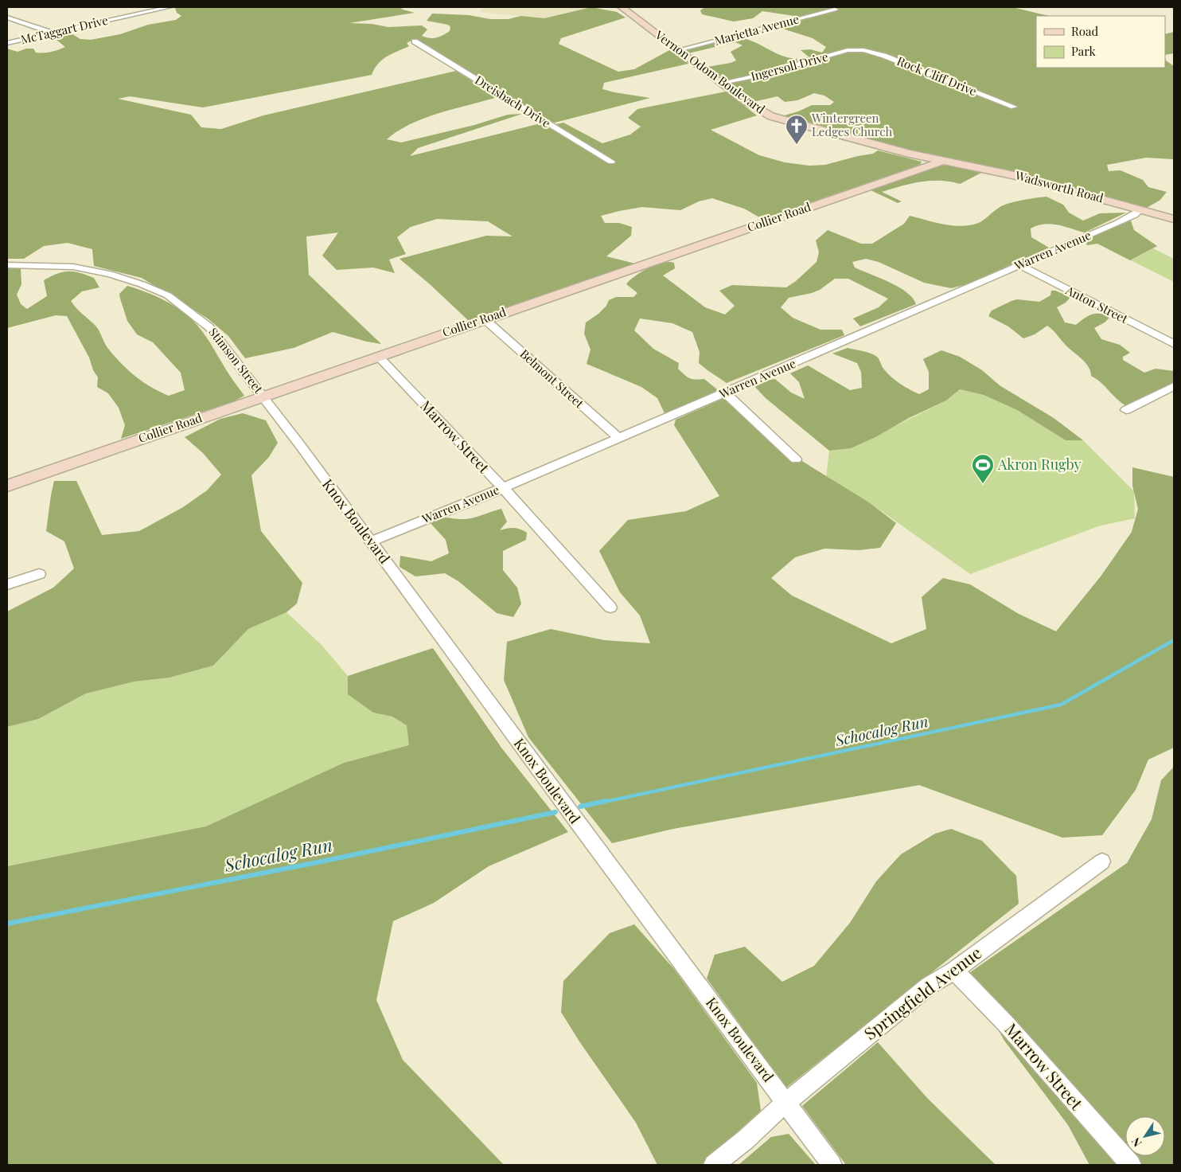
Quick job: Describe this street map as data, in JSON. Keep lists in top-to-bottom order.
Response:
{
  "streets": {
    "street": [
      "McTaggart Drive",
      "Marietta Avenue",
      "Ingersoll Drive",
      "Vernon Odom Boulevard",
      "Rock Cliff Drive",
      "Dreisbach Drive",
      "Wadsworth Road",
      "Collier Road",
      "Warren Avenue",
      "Anton Street",
      "Stimson Street",
      "Belmont Street",
      "Marrow Street",
      "Knox Boulevard",
      "Springfield Avenue"
    ]
  },
  "crossings": [
    ["Marietta Avenue", "Vernon Odom Boulevard"],
    ["Ingersoll Drive", "Vernon Odom Boulevard"],
    ["Ingersoll Drive", "Rock Cliff Drive"],
    ["Vernon Odom Boulevard", "Wadsworth Road"],
    ["Vernon Odom Boulevard", "Collier Road"],
    ["Wadsworth Road", "Collier Road"],
    ["Wadsworth Road", "Warren Avenue"],
    ["Collier Road", "Stimson Street"],
    ["Collier Road", "Belmont Street"],
    ["Collier Road", "Marrow Street"],
    ["Collier Road", "Knox Boulevard"],
    ["Warren Avenue", "Anton Street"],
    ["Warren Avenue", "Belmont Street"],
    ["Warren Avenue", "Marrow Street"],
    ["Warren Avenue", "Knox Boulevard"],
    ["Stimson Street", "Knox Boulevard"],
    ["Marrow Street", "Springfield Avenue"],
    ["Knox Boulevard", "Springfield Avenue"]
  ],
  "water": ["Schocalog Run"],
  "places": {
    "church": ["Wintergreen Ledges Church"],
    "sports": ["Akron Rugby"]
  },
  "legend": ["Road", "Park"],
  "north": "bottom left"
}
